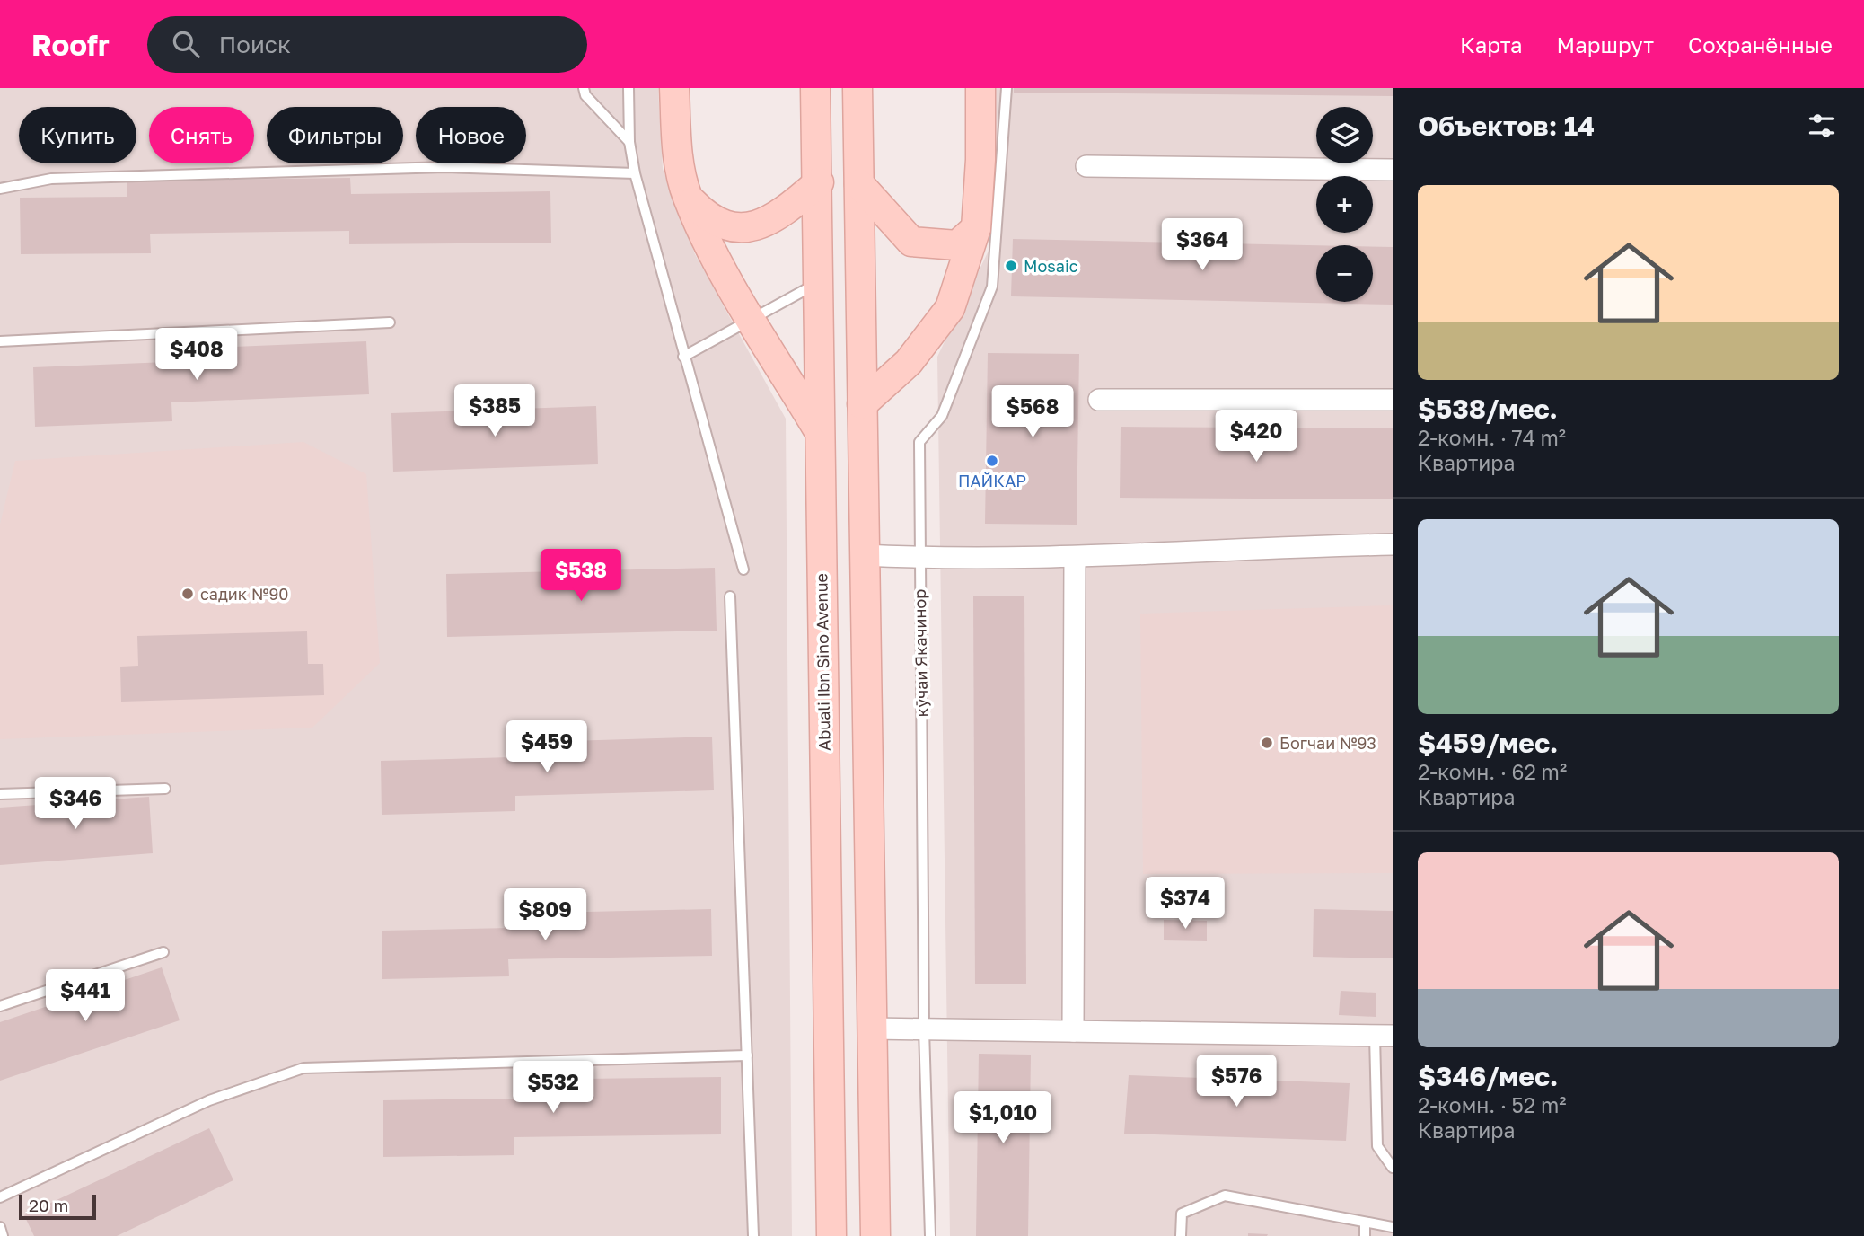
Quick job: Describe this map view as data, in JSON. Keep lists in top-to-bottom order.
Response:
{
  "streets": {
    "main road": ["Abuali Ibn Sino Avenue"],
    "lane": ["кӯчаи Якачинор"]
  },
  "places": [
    "Mosaic",
    "ПАЙКАР",
    "садик №90",
    "Богчаи №93"
  ],
  "scale_bar": "20 m",
  "page": {
    "header": "Roofr",
    "search": "Поиск",
    "nav": ["Карта", "Маршрут", "Сохранённые"],
    "heading": "Объектов: 14",
    "map_buttons": ["+", "−"],
    "chip": [
      "Купить",
      "Снять",
      "Фильтры",
      "Новое"
    ],
    "list": [
      {
        "name": "$538/мес.",
        "note": "2-комн. · 74 m² · Квартира"
      },
      {
        "name": "$459/мес.",
        "note": "2-комн. · 62 m² · Квартира"
      },
      {
        "name": "$346/мес.",
        "note": "2-комн. · 52 m² · Квартира"
      }
    ],
    "price": [
      "$364",
      "$408",
      "$385",
      "$568",
      "$420",
      "$538",
      "$459",
      "$346",
      "$374",
      "$809",
      "$441",
      "$576",
      "$532",
      "$1,010"
    ],
    "scale": "20 m"
  }
}
